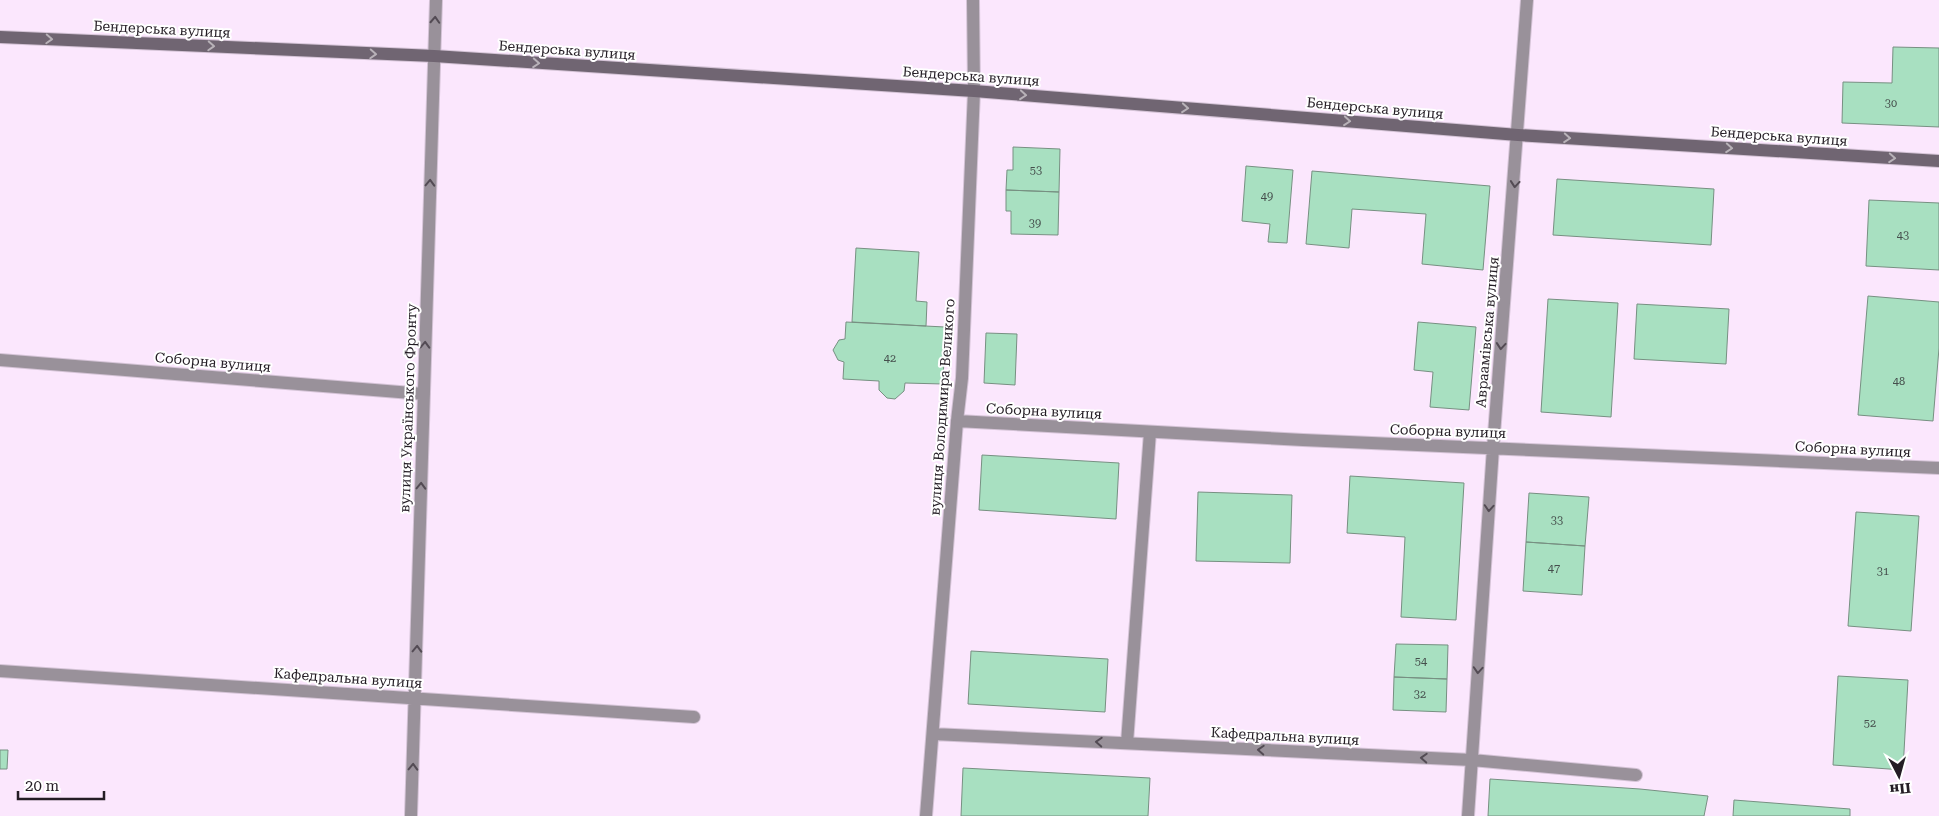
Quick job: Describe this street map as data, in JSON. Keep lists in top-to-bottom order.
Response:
{
  "streets": {
    "main road": ["Бендерська вулиця"],
    "street": [
      "Авраамівська вулиця",
      "Соборна вулиця",
      "вулиця Володимира Великого",
      "вулиця Українського Фронту",
      "Кафедральна вулиця"
    ]
  },
  "crossings": [
    ["Бендерська вулиця", "Авраамівська вулиця"],
    ["Бендерська вулиця", "вулиця Володимира Великого"],
    ["Бендерська вулиця", "вулиця Українського Фронту"],
    ["Авраамівська вулиця", "Соборна вулиця"],
    ["Авраамівська вулиця", "Кафедральна вулиця"],
    ["Соборна вулиця", "вулиця Володимира Великого"],
    ["Соборна вулиця", "вулиця Українського Фронту"],
    ["вулиця Володимира Великого", "Кафедральна вулиця"],
    ["вулиця Українського Фронту", "Кафедральна вулиця"]
  ],
  "one_way": [
    "Бендерська вулиця",
    "Авраамівська вулиця",
    "вулиця Українського Фронту",
    "Кафедральна вулиця"
  ],
  "house_numbers": [
    "30",
    "53",
    "49",
    "39",
    "43",
    "42",
    "48",
    "33",
    "47",
    "31",
    "54",
    "32",
    "52"
  ],
  "scale_bar": "20 m",
  "north": "bottom"
}
